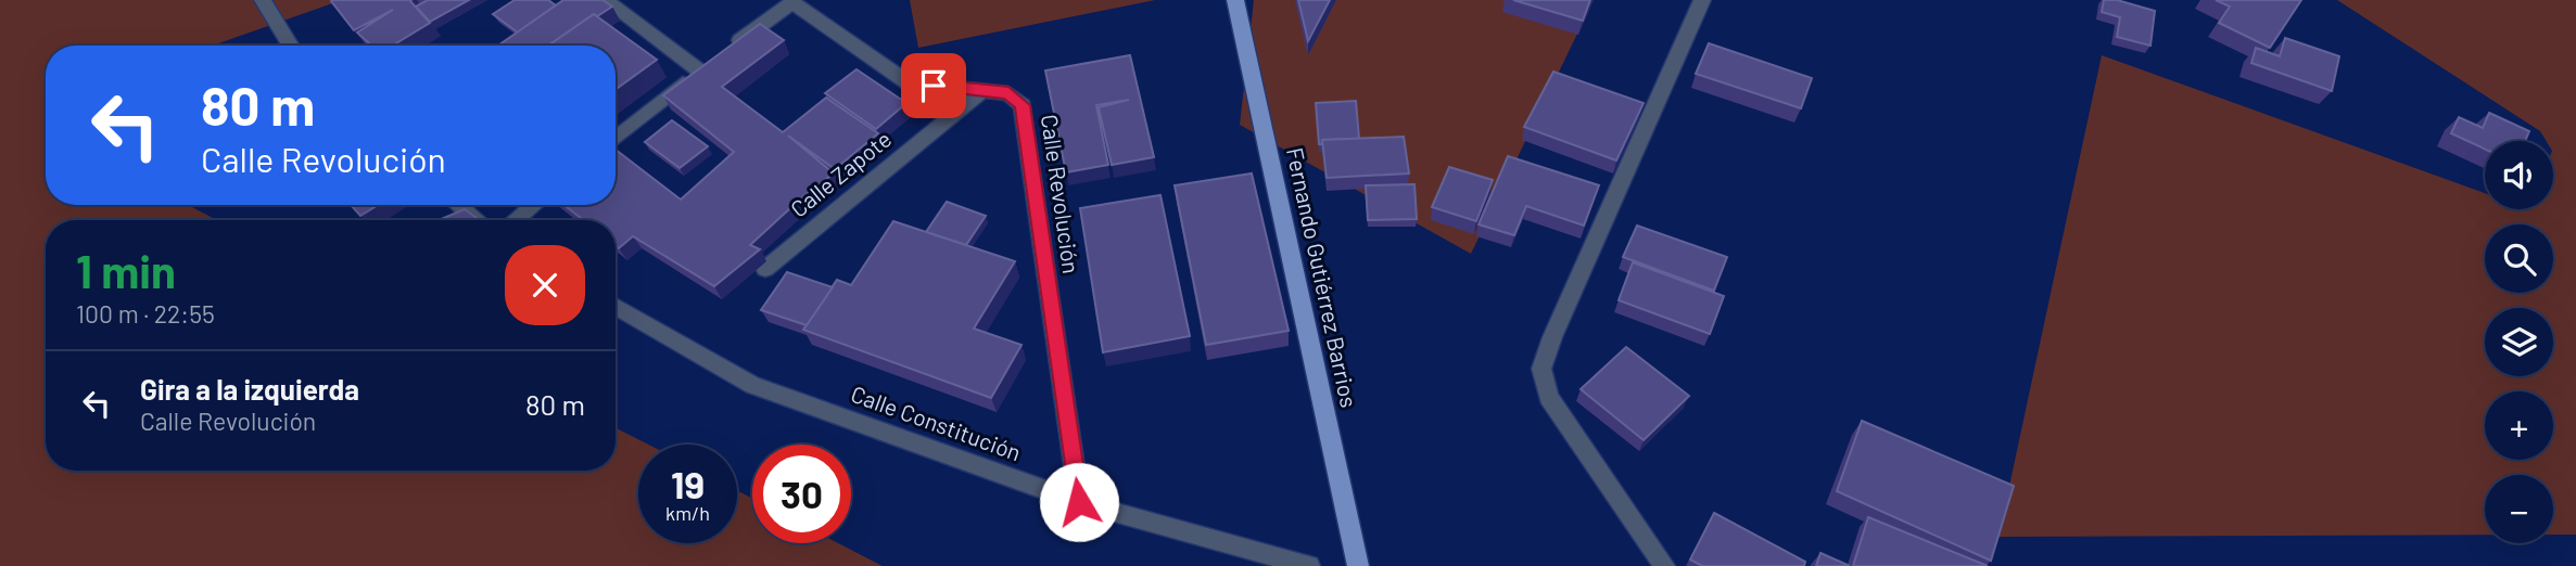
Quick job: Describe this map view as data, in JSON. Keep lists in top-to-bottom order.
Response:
{
  "streets": {
    "main road": ["Fernando Gutiérrez Barrios"],
    "street": ["Calle Zapote", "Calle Revolución", "Calle Constitución"]
  },
  "crossings": [
    ["Calle Zapote", "Calle Revolución"],
    ["Calle Revolución", "Calle Constitución"]
  ],
  "page": {
    "turn": ["80 m", "Calle Revolución"],
    "map_buttons": ["+", "−"],
    "heading": ["1 min", "100 m · 22:55"],
    "list": [
      {
        "name": "Gira a la izquierda",
        "note": "Calle Revolución",
        "value": "80 m"
      }
    ],
    "speed": "19 km/h",
    "limit": "30"
  }
}
